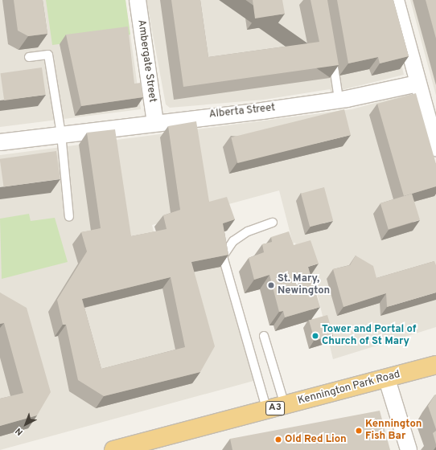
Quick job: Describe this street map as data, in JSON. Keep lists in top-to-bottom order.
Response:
{
  "streets": {
    "highway": ["Kennington Park Road", "A3"],
    "street": ["Ambergate Street", "Alberta Street"]
  },
  "crossings": [
    ["Ambergate Street", "Alberta Street"]
  ],
  "places": [
    "St. Mary, Newington",
    "Tower and Portal of Church of St Mary",
    "Kennington Fish Bar",
    "Old Red Lion"
  ],
  "north": "bottom left"
}
